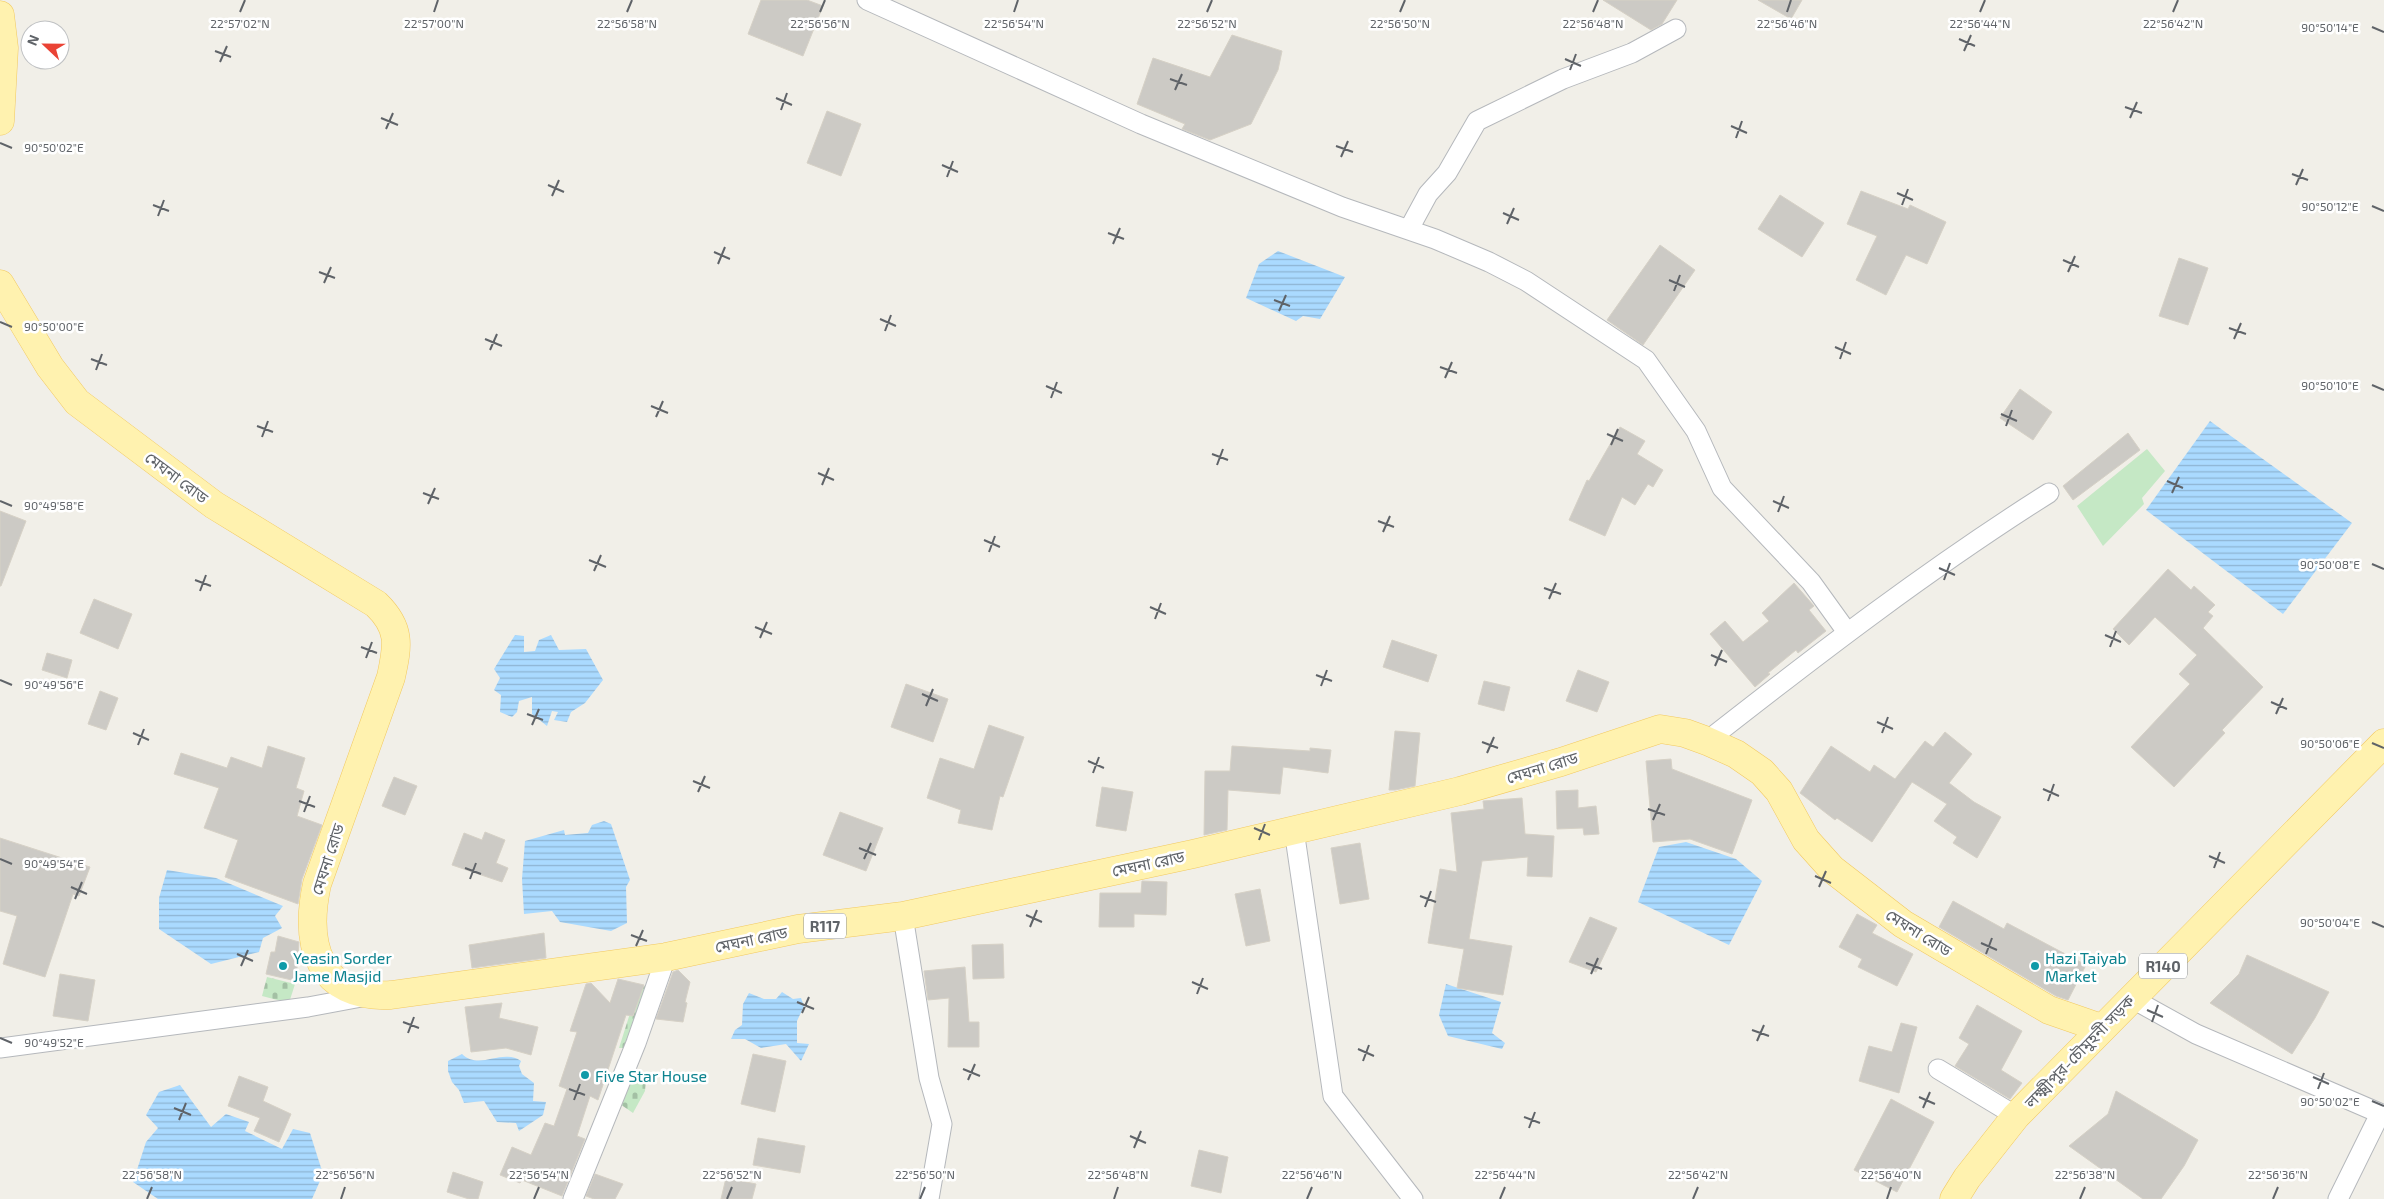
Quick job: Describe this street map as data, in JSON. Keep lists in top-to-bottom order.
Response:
{
  "streets": {
    "main road": [
      "মেঘনা রোড",
      "R117",
      "R140",
      "লক্ষ্মীপুর-চৌমুহনী সড়ক"
    ]
  },
  "crossings": [
    ["মেঘনা রোড", "লক্ষ্মীপুর-চৌমুহনী সড়ক"]
  ],
  "places": ["Yeasin Sorder Jame Masjid", "Hazi Taiyab Market", "Five Star House"],
  "north": "left",
  "coordinates": [
    "22°56'58\"N",
    "22°56'56\"N",
    "22°56'54\"N",
    "22°56'50\"N",
    "22°56'46\"N",
    "22°56'44\"N",
    "22°56'42\"N",
    "22°57'02\"N",
    "22°57'00\"N",
    "22°56'52\"N",
    "22°56'48\"N",
    "90°50'14\"E",
    "90°50'02\"E",
    "90°50'12\"E",
    "90°50'00\"E",
    "90°50'10\"E",
    "90°49'58\"E",
    "90°50'08\"E",
    "90°49'56\"E",
    "90°50'06\"E",
    "90°49'54\"E",
    "90°50'04\"E",
    "90°49'52\"E",
    "22°56'40\"N",
    "22°56'38\"N",
    "22°56'36\"N"
  ]
}
